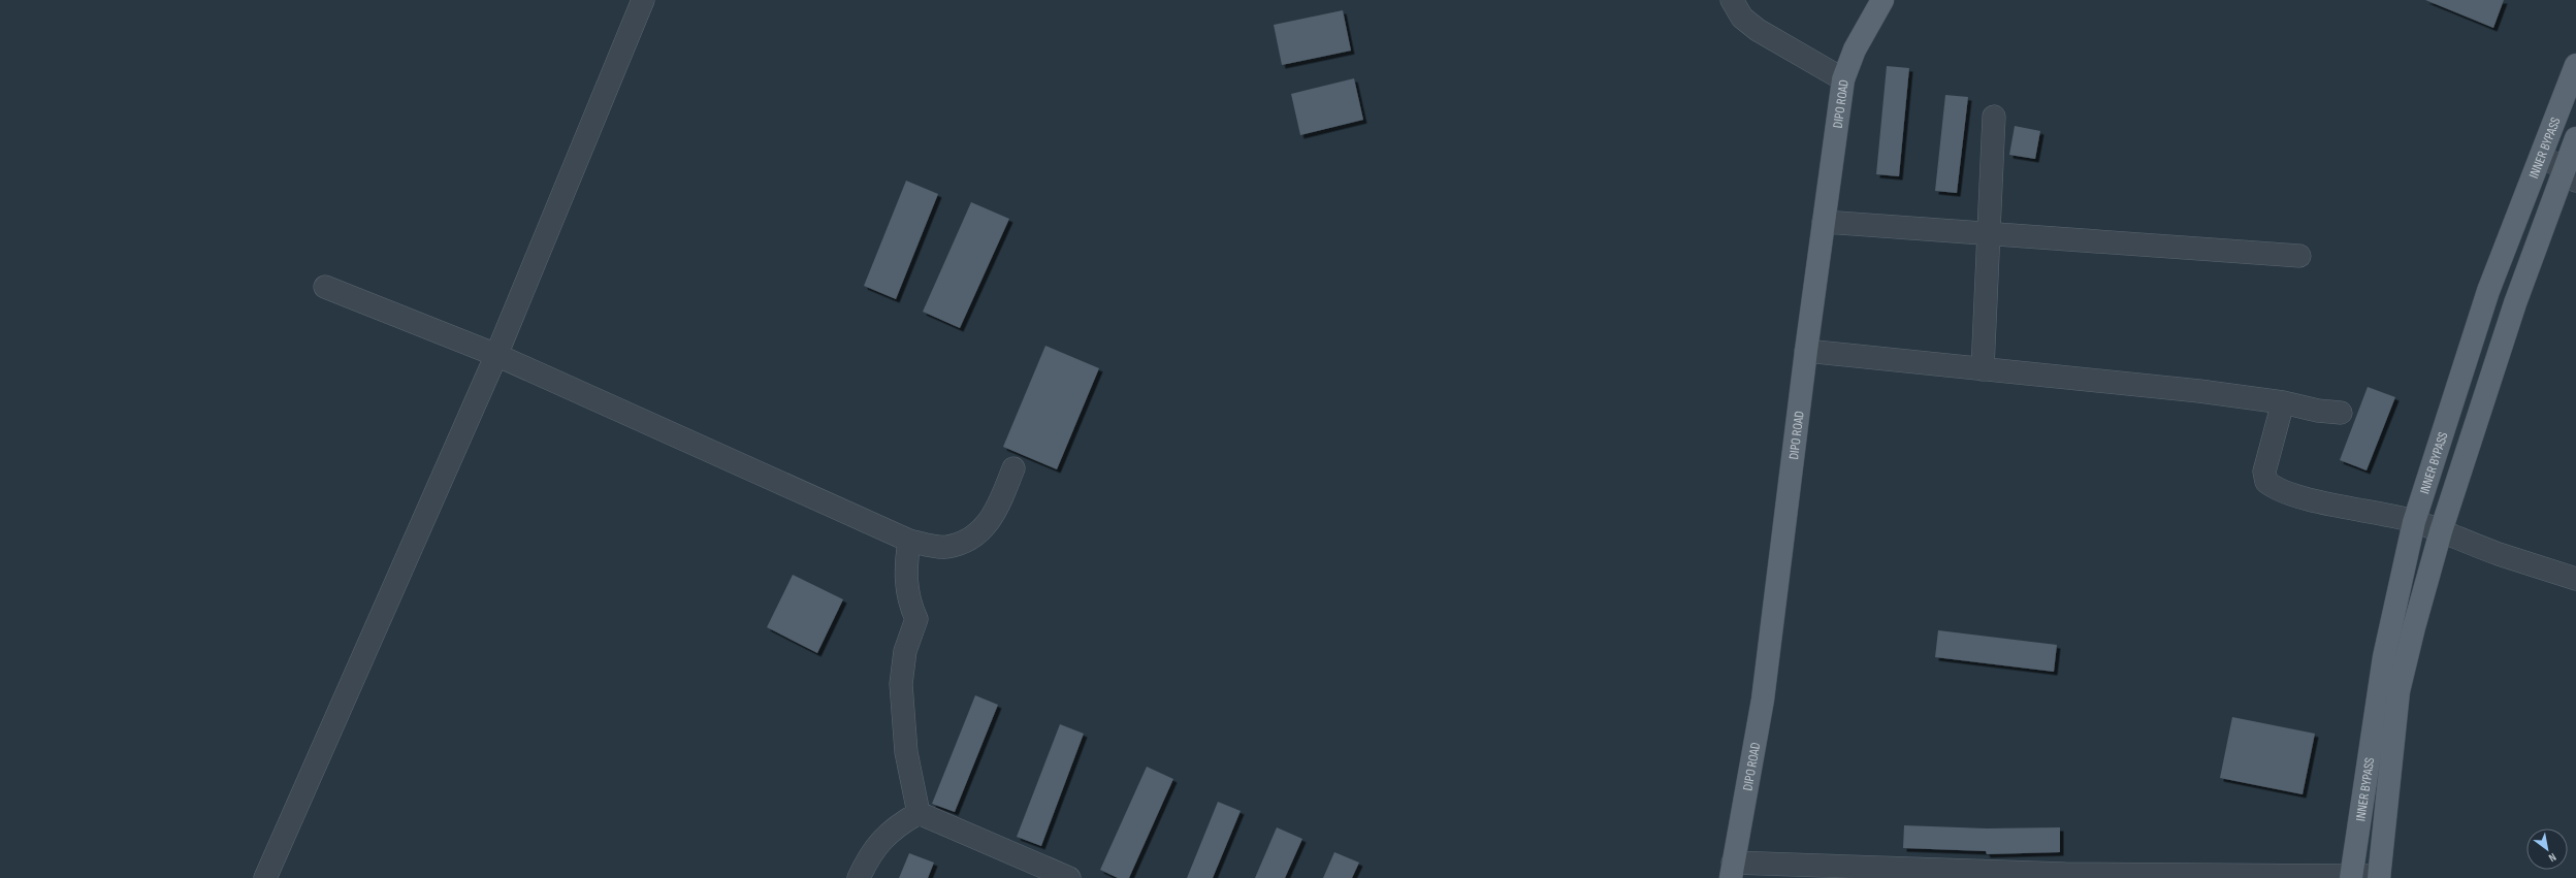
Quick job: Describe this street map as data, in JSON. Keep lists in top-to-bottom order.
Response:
{
  "streets": {
    "main road": ["DIPO ROAD", "INNER BYPASS"]
  },
  "north": "bottom right"
}
